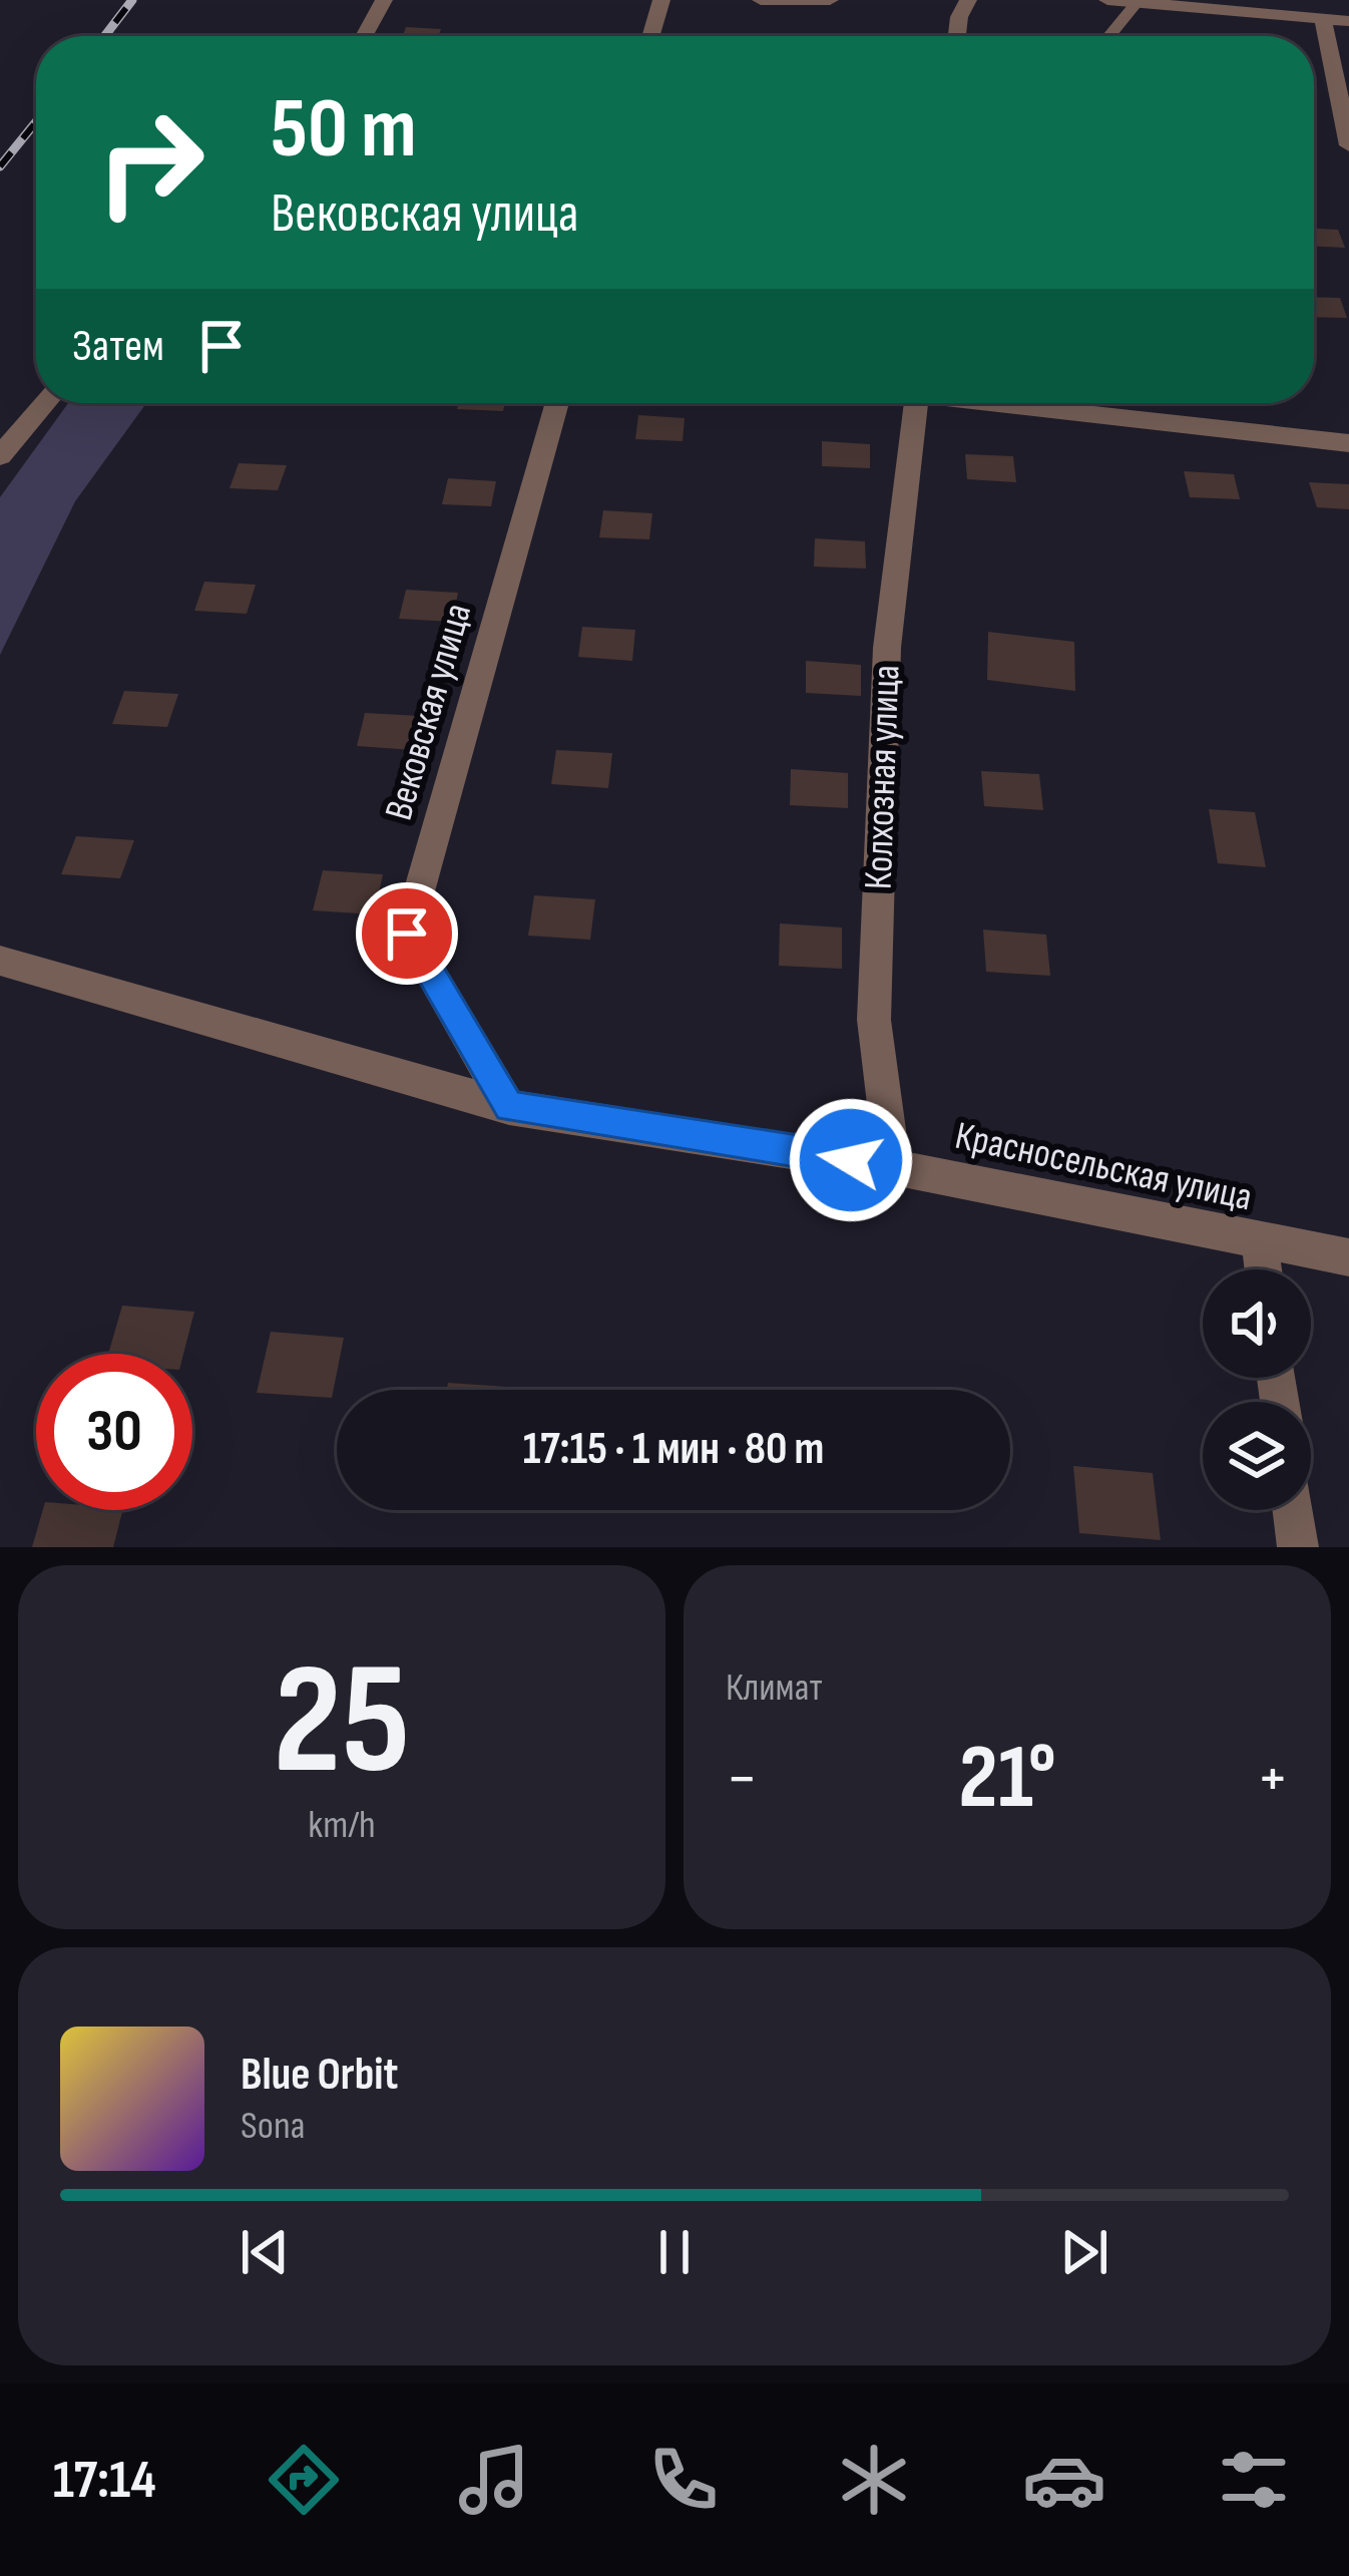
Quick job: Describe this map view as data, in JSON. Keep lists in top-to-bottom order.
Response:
{
  "streets": {
    "street": ["Вековская улица", "Колхозная улица", "Красносельская улица"]
  },
  "crossings": [
    ["Вековская улица", "Красносельская улица"],
    ["Колхозная улица", "Красносельская улица"]
  ],
  "page": {
    "turn": ["50 m", "Вековская улица"],
    "then": "Затем",
    "limit": "30",
    "trip": "17:15 · 1 мин · 80 m",
    "tile": [
      ["25", "km/h"],
      "Климат"
    ],
    "heat": ["−", "21°", "+"],
    "song": ["Blue Orbit", "Sona"],
    "tabs": "17:14"
  }
}
